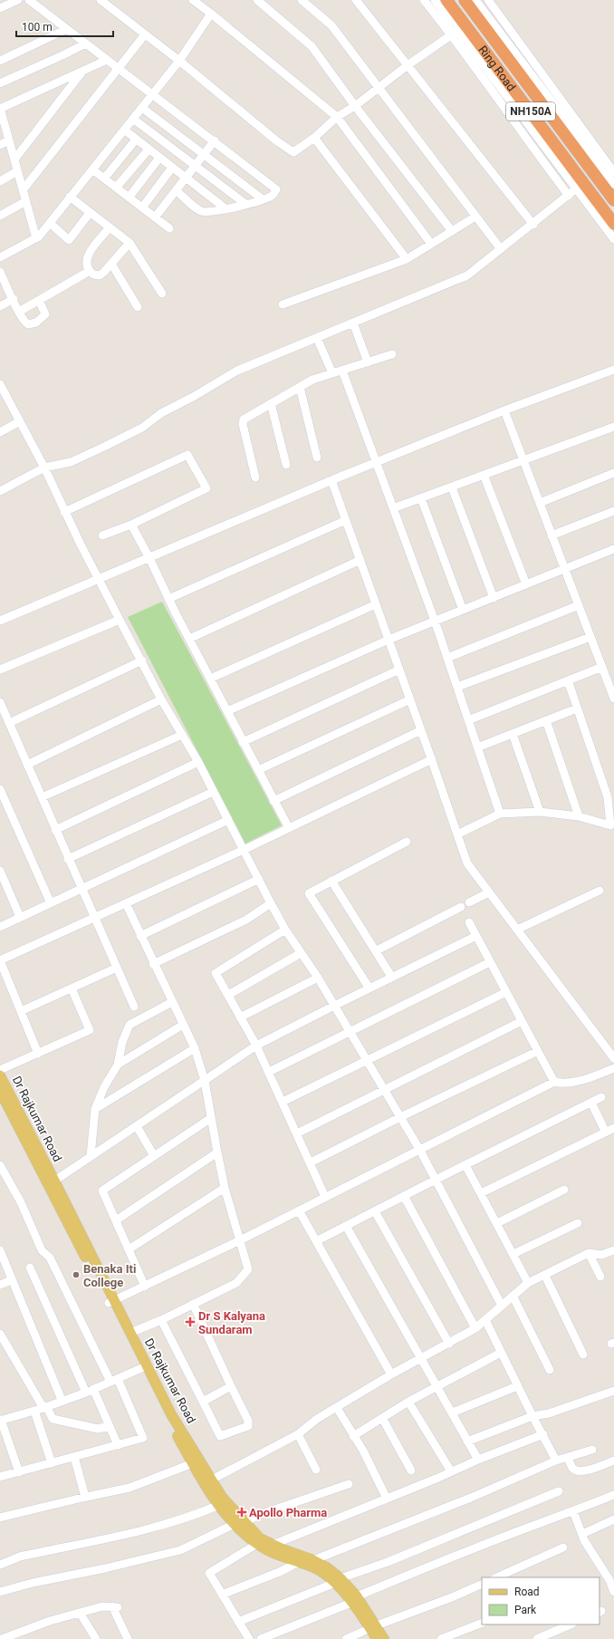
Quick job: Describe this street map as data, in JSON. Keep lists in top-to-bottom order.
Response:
{
  "streets": {
    "highway": ["Ring Road", "NH150A"],
    "main road": ["Dr Rajkumar Road"]
  },
  "places": {
    "other": ["Benaka Iti College"],
    "health": ["Dr S Kalyana Sundaram", "Apollo Pharma"]
  },
  "legend": ["Road", "Park"],
  "scale_bar": "100 m"
}
